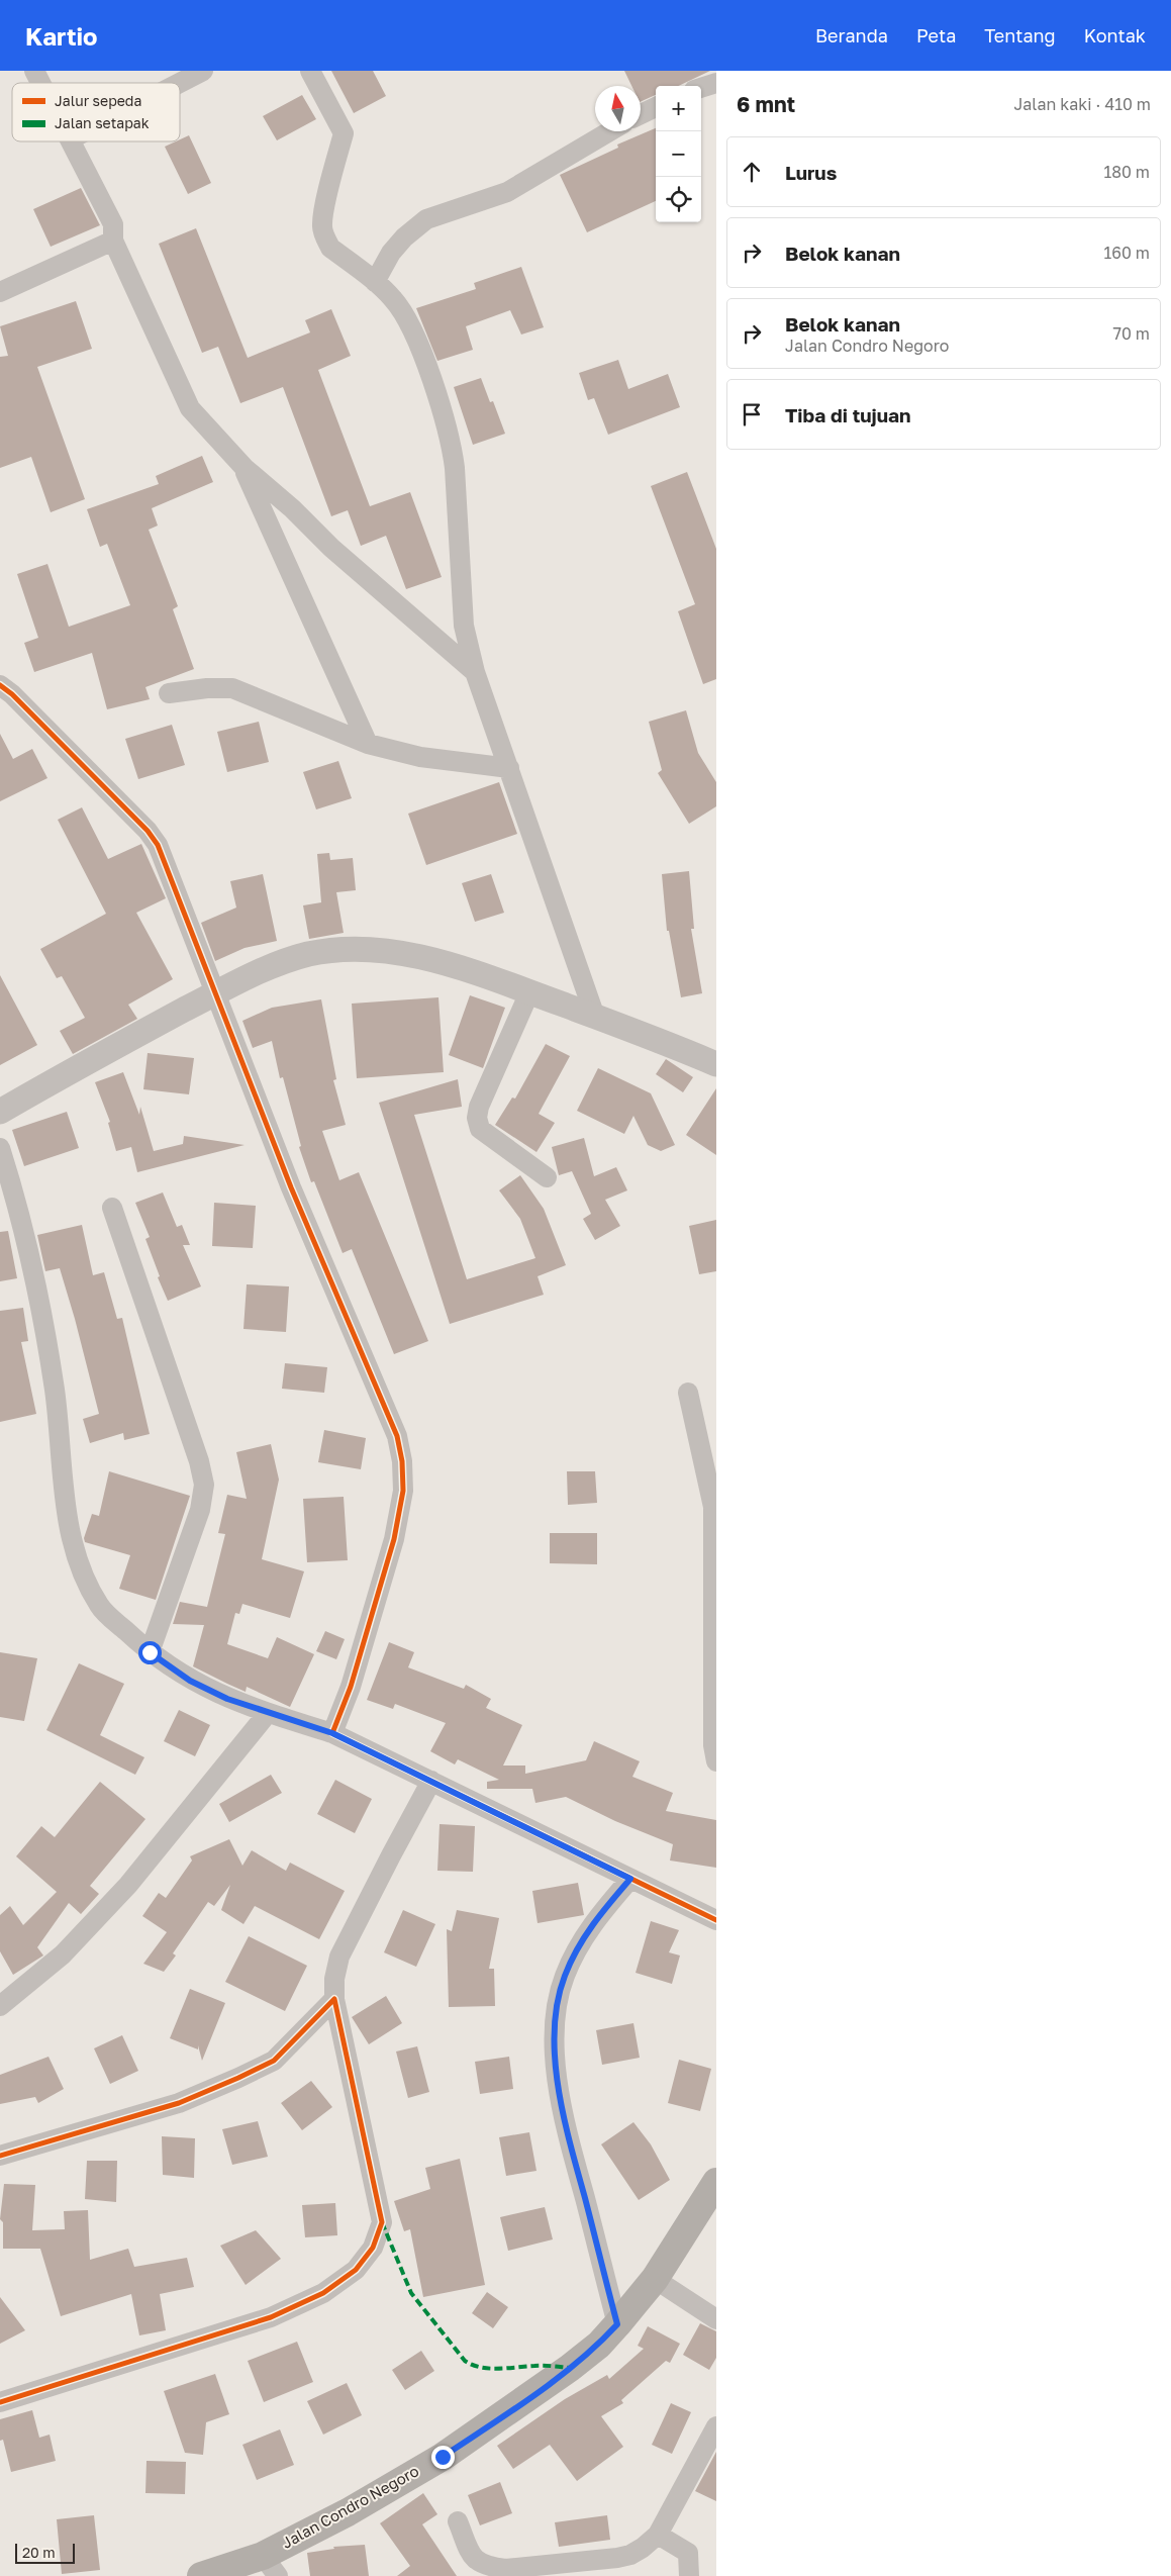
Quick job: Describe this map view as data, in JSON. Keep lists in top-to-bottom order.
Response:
{
  "streets": {
    "main road": ["Jalan Condro Negoro"]
  },
  "legend": ["Jalur sepeda", "Jalan setapak"],
  "scale_bar": "20 m",
  "north": "top",
  "page": {
    "header": "Kartio",
    "nav": [
      "Beranda",
      "Peta",
      "Tentang",
      "Kontak"
    ],
    "heading": ["6 mnt", "Jalan kaki · 410 m"],
    "map_buttons": ["+", "−"],
    "list": [
      ["Lurus", "180 m"],
      ["Belok kanan", "160 m"],
      ["Belok kanan", "Jalan Condro Negoro", "70 m"],
      "Tiba di tujuan"
    ],
    "scale": "20 m"
  }
}
